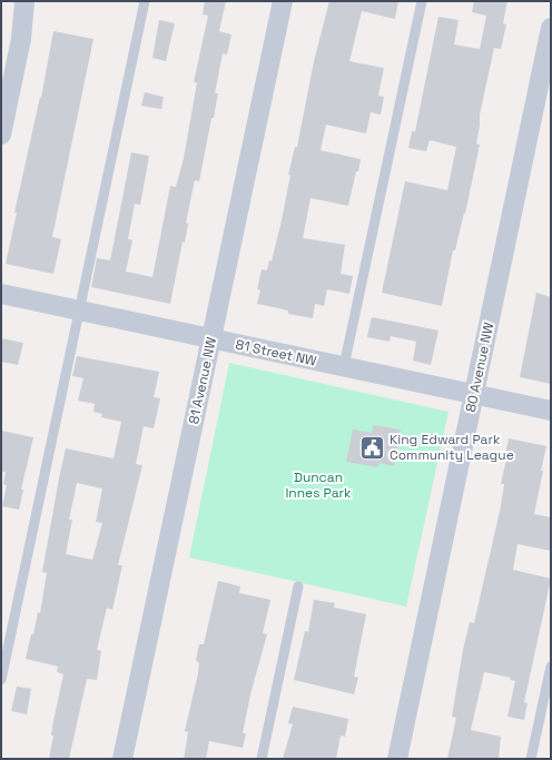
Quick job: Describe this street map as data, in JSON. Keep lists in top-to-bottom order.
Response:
{
  "streets": {
    "street": ["81 Street NW", "80 Avenue NW", "81 Avenue NW"]
  },
  "crossings": [
    ["81 Street NW", "80 Avenue NW"],
    ["81 Street NW", "81 Avenue NW"]
  ],
  "parks": ["Duncan Innes Park"],
  "places": {
    "public building": ["King Edward Park Community League"]
  }
}
